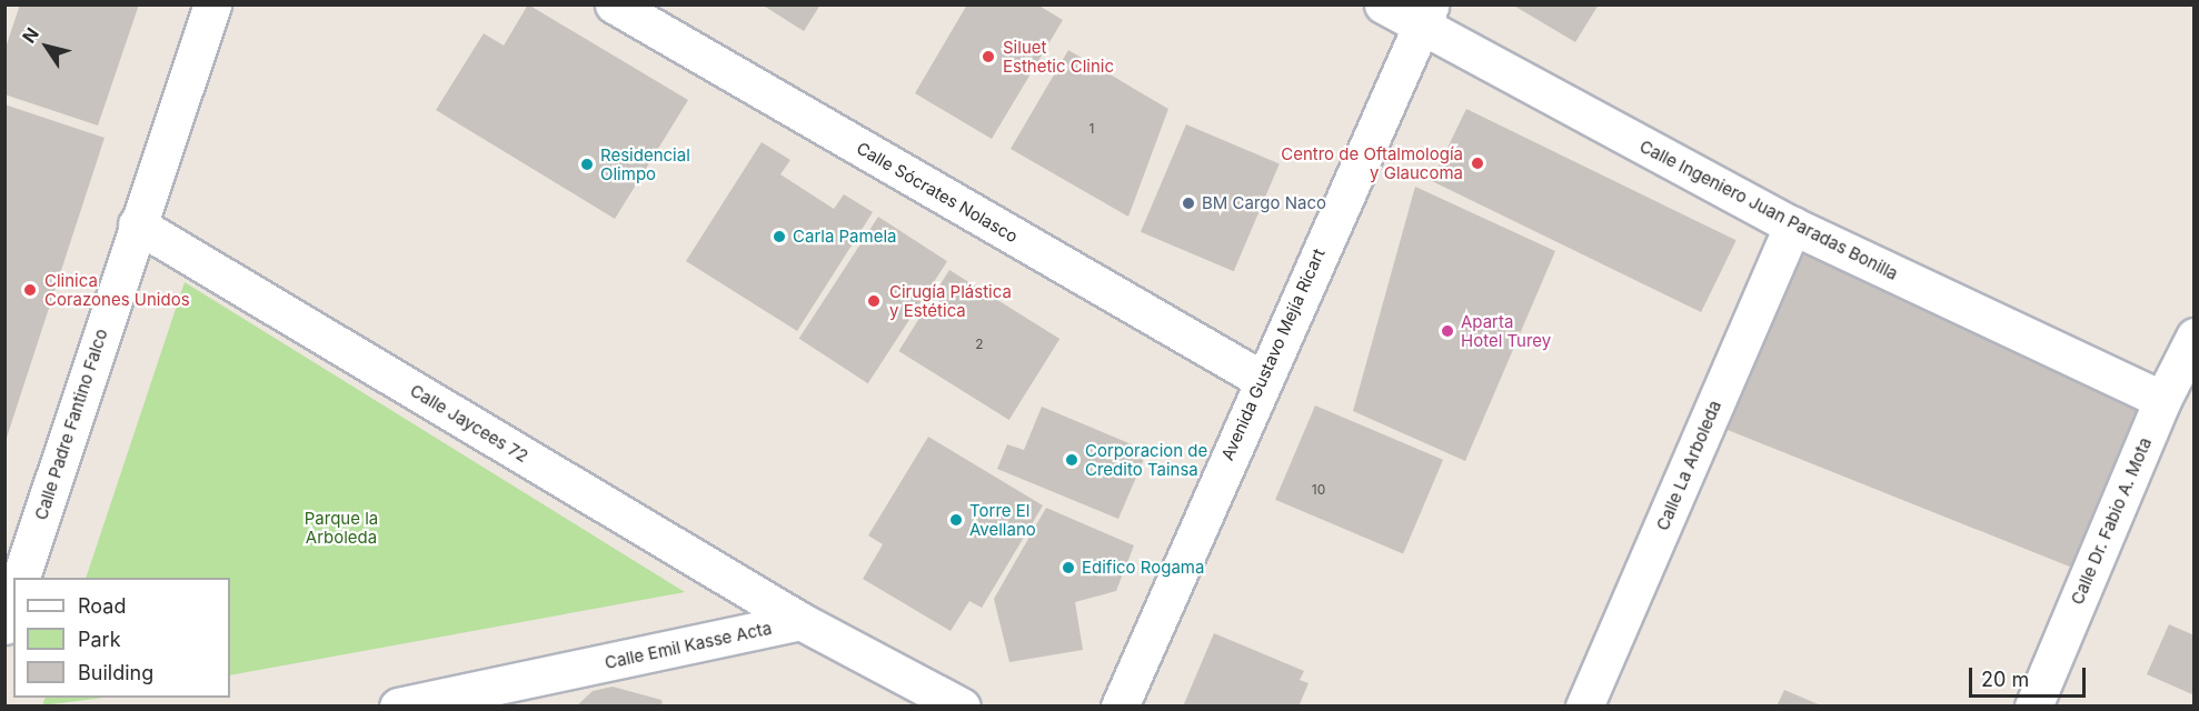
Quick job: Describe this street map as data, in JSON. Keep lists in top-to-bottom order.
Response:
{
  "streets": {
    "street": [
      "Calle Sócrates Nolasco",
      "Calle Ingeniero Juan Paradas Bonilla",
      "Avenida Gustavo Mejía Ricart",
      "Calle Jaycees 72",
      "Calle Padre Fantino Falco",
      "Calle La Arboleda",
      "Calle Dr. Fabio A. Mota",
      "Calle Emil Kasse Acta"
    ]
  },
  "crossings": [
    ["Calle Sócrates Nolasco", "Avenida Gustavo Mejía Ricart"],
    ["Calle Ingeniero Juan Paradas Bonilla", "Avenida Gustavo Mejía Ricart"],
    ["Calle Ingeniero Juan Paradas Bonilla", "Calle La Arboleda"],
    ["Calle Ingeniero Juan Paradas Bonilla", "Calle Dr. Fabio A. Mota"],
    ["Calle Jaycees 72", "Calle Padre Fantino Falco"],
    ["Calle Jaycees 72", "Calle Emil Kasse Acta"]
  ],
  "parks": ["Parque la Arboleda"],
  "places": [
    "Siluet Esthetic Clinic",
    "Centro de Oftalmología y Glaucoma",
    "Residencial Olimpo",
    "BM Cargo Naco",
    "Carla Pamela",
    "Clinica Corazones Unidos",
    "Cirugía Plástica y Estética",
    "Aparta Hotel Turey",
    "Corporacion de Credito Tainsa",
    "Torre El Avellano",
    "Edifico Rogama"
  ],
  "house_numbers": ["1", "2", "10"],
  "legend": ["Road", "Park", "Building"],
  "scale_bar": "20 m",
  "north": "top left"
}
